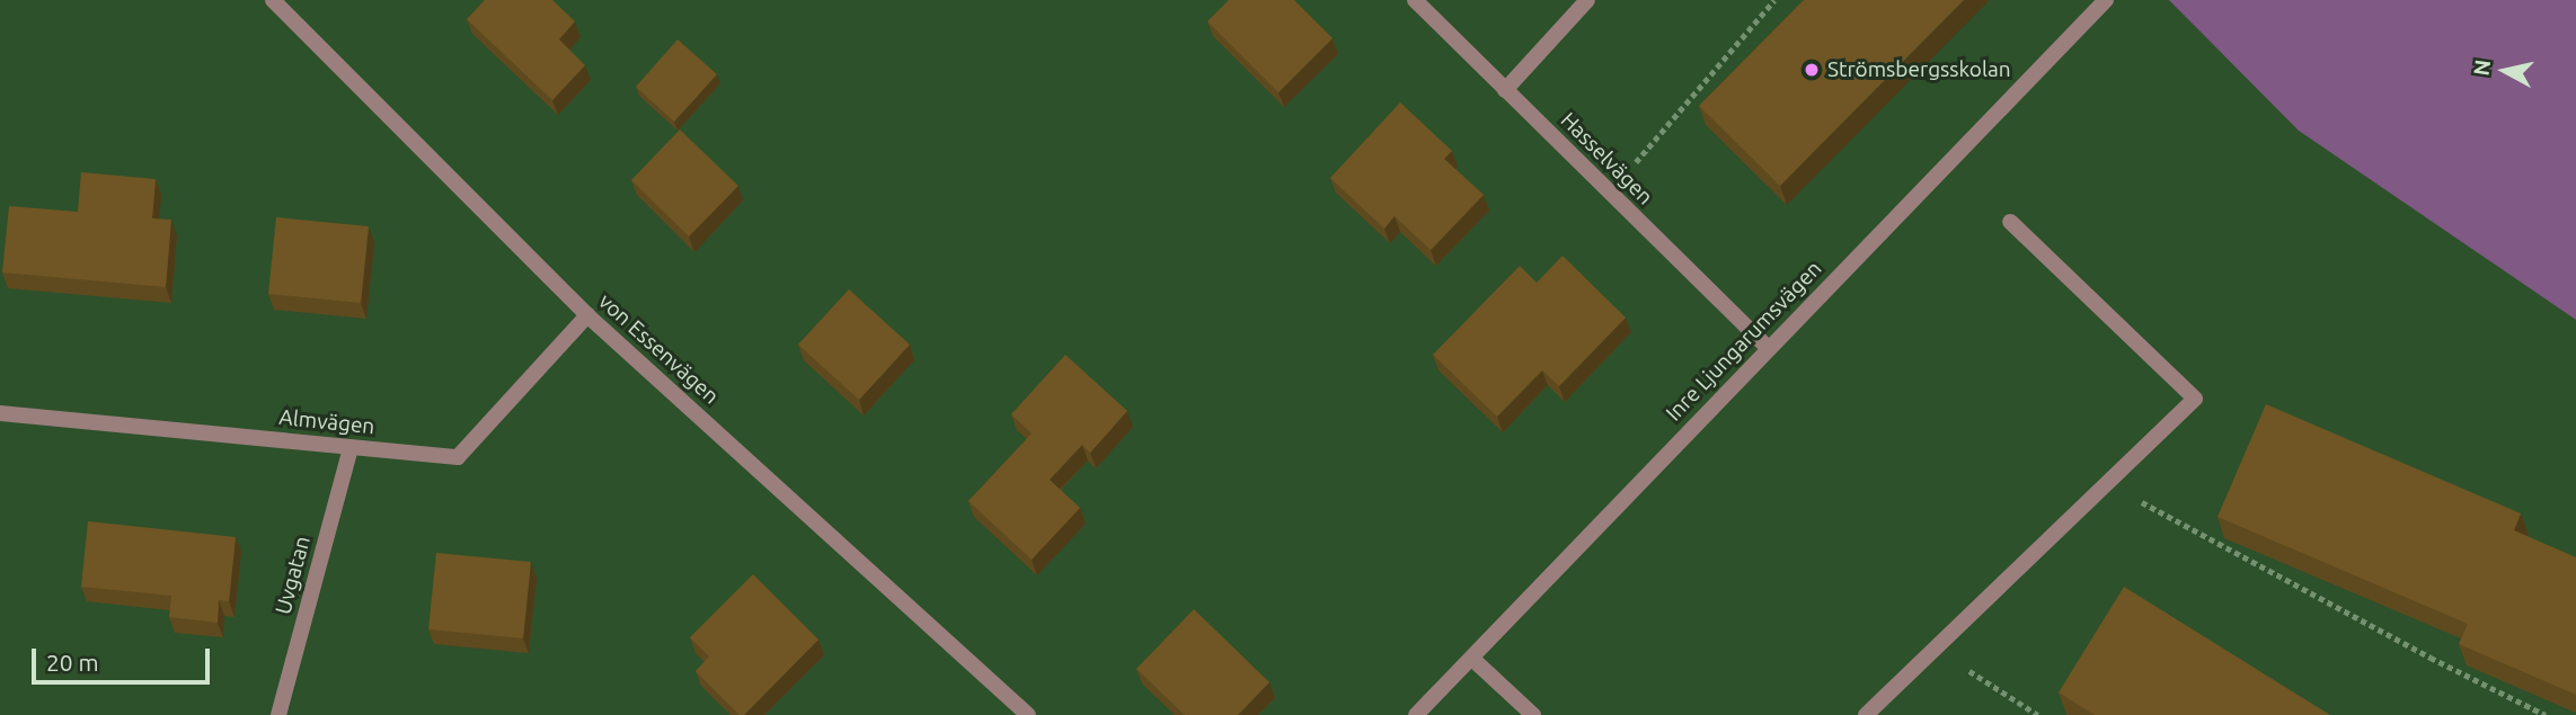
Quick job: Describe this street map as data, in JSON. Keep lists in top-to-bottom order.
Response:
{
  "streets": {
    "street": [
      "Hasselvägen",
      "Inre Ljungarumsvägen",
      "von Essenvägen",
      "Almvägen",
      "Uvgatan"
    ]
  },
  "crossings": [
    ["Hasselvägen", "Inre Ljungarumsvägen"],
    ["von Essenvägen", "Almvägen"],
    ["Almvägen", "Uvgatan"]
  ],
  "places": ["Strömsbergsskolan"],
  "scale_bar": "20 m",
  "north": "left"
}
